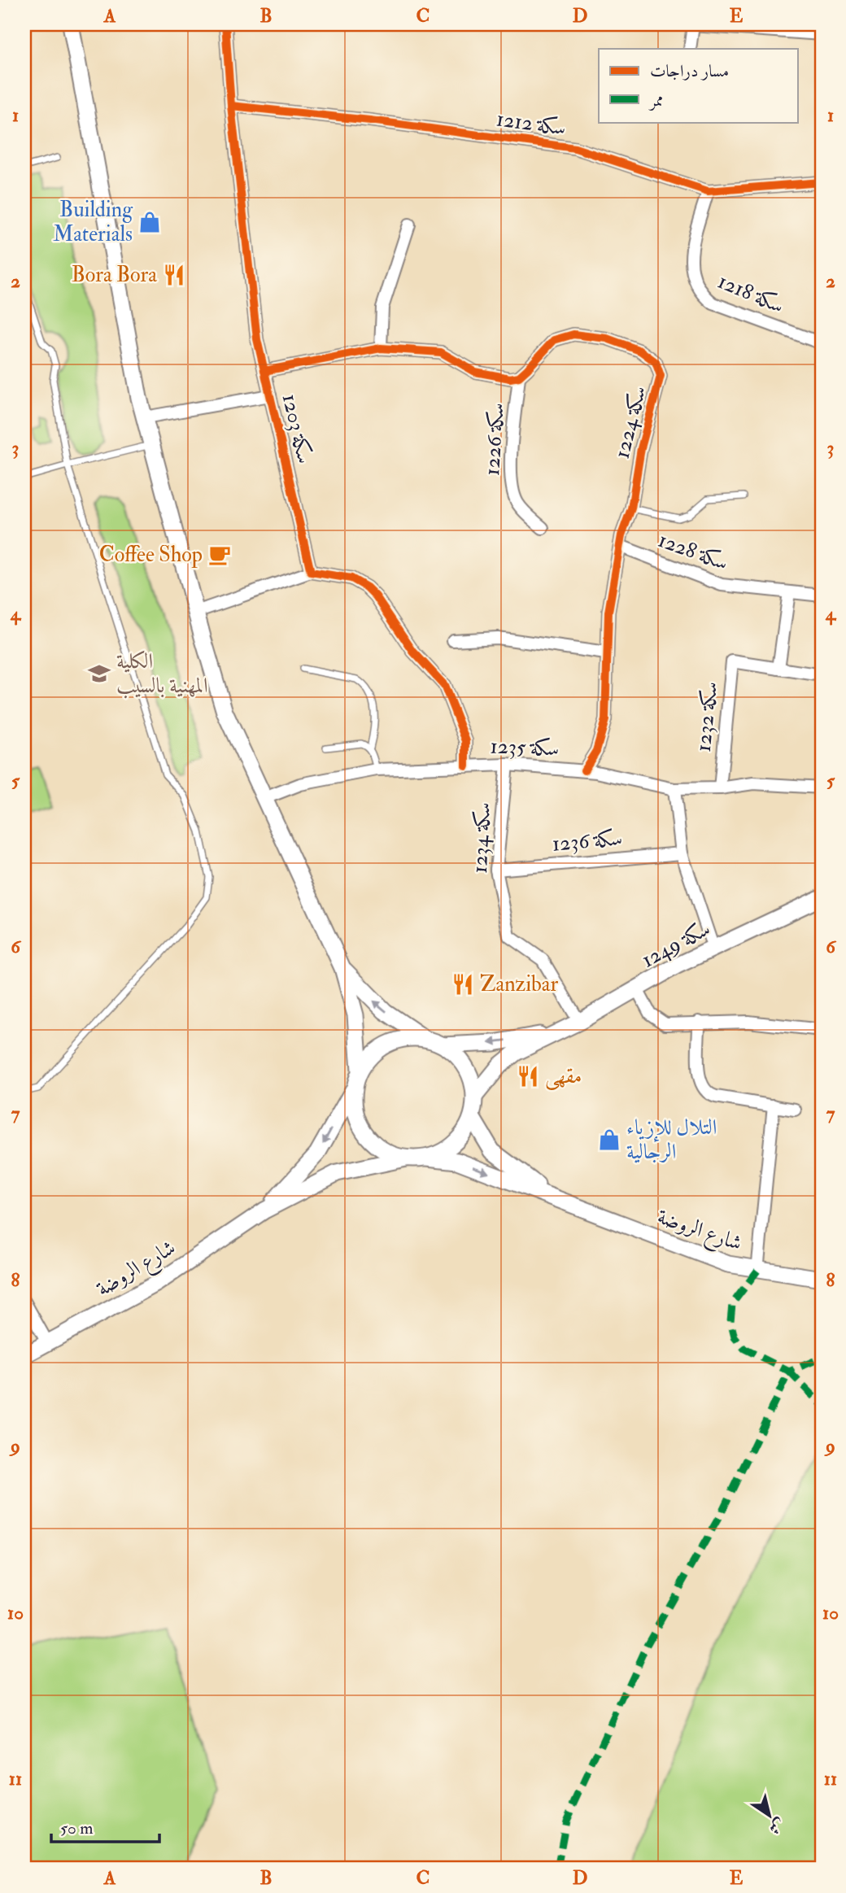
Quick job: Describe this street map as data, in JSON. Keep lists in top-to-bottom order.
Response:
{
  "streets": {
    "main road": ["سكة 1249", "شارع الروضة"],
    "street": [
      "سكة 1212",
      "سكة 1218",
      "سكة 1224",
      "سكة 1203",
      "سكة 1226",
      "سكة 1228",
      "سكة 1232",
      "سكة 1235",
      "سكة 1234",
      "سكة 1236"
    ]
  },
  "crossings": [
    ["سكة 1212", "سكة 1218"],
    ["سكة 1212", "سكة 1203"],
    ["سكة 1224", "سكة 1226"],
    ["سكة 1224", "سكة 1228"],
    ["سكة 1224", "سكة 1235"],
    ["سكة 1232", "سكة 1235"],
    ["سكة 1235", "سكة 1234"],
    ["سكة 1234", "سكة 1236"],
    ["سكة 1234", "سكة 1249"],
    ["سكة 1249", "شارع الروضة"]
  ],
  "places": {
    "shop": ["Building Materials", "التلال للإزياء الرجالية"],
    "restaurant": ["Bora Bora", "Zanzibar", "مقهى"],
    "cafe": ["Coffee Shop"],
    "school or university": ["الكلية المهنية بالسيب"]
  },
  "legend": ["مسار دراجات", "ممر"],
  "scale_bar": "50 m",
  "north": "bottom right",
  "grid": {
    "columns": [
      "A",
      "B",
      "C",
      "D",
      "E"
    ],
    "rows": [
      "1",
      "2",
      "3",
      "4",
      "5",
      "6",
      "7",
      "8",
      "9",
      "10",
      "11"
    ]
  }
}
